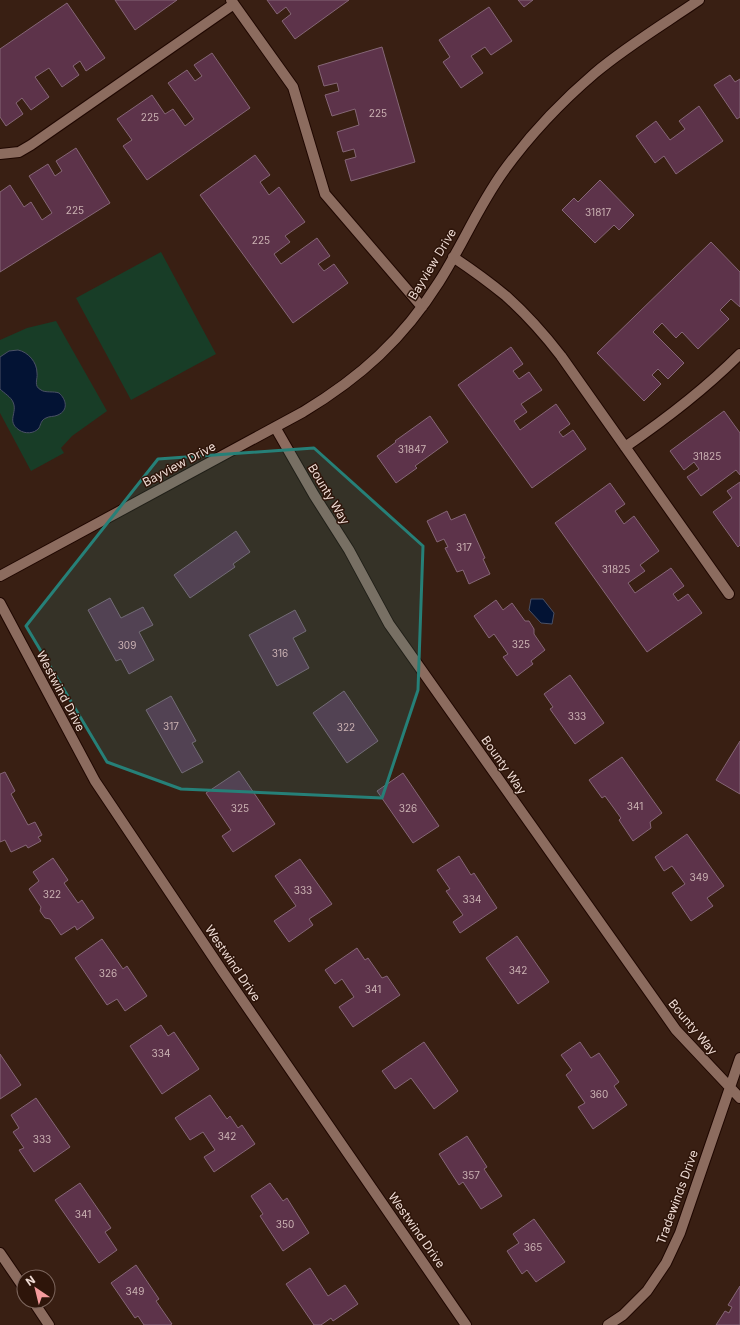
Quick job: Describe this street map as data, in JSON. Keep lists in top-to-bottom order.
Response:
{
  "streets": {
    "street": [
      "Bayview Drive",
      "Bounty Way",
      "Westwind Drive",
      "Tradewinds Drive"
    ]
  },
  "crossings": [
    ["Bayview Drive", "Bounty Way"],
    ["Bounty Way", "Tradewinds Drive"]
  ],
  "house_numbers": [
    "225",
    "225",
    "225",
    "31817",
    "225",
    "31847",
    "31825",
    "317",
    "31825",
    "325",
    "309",
    "316",
    "333",
    "317",
    "322",
    "341",
    "325",
    "326",
    "349",
    "333",
    "322",
    "334",
    "342",
    "326",
    "341",
    "334",
    "360",
    "342",
    "333",
    "357",
    "341",
    "350",
    "365",
    "349"
  ],
  "north": "top left"
}
